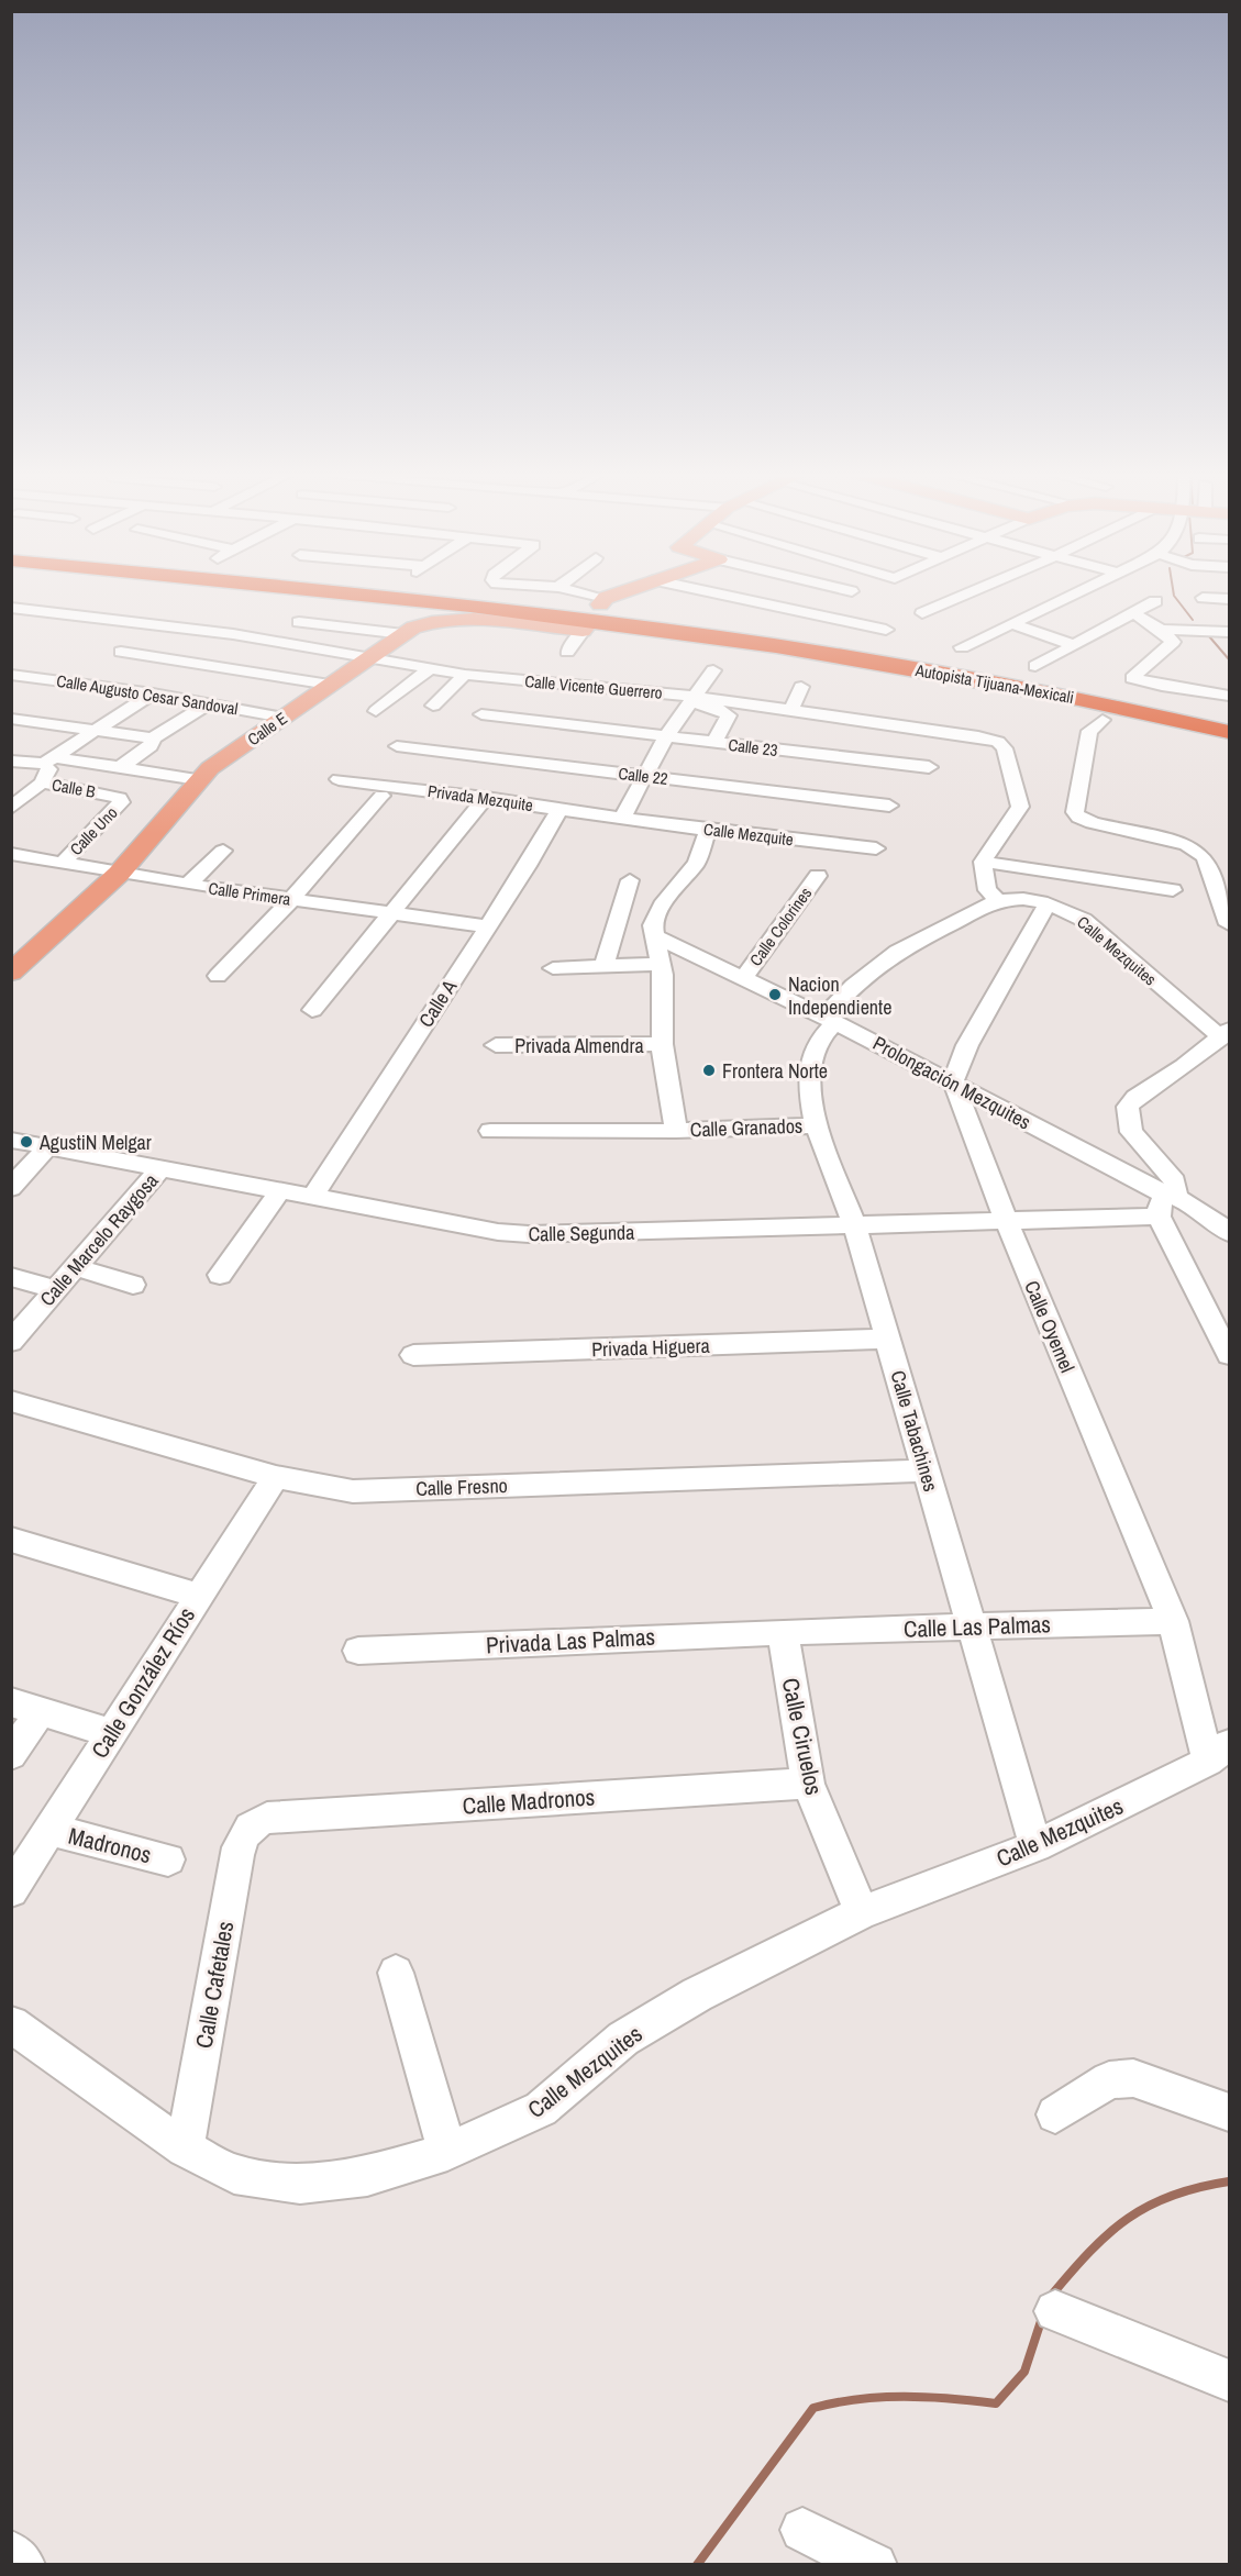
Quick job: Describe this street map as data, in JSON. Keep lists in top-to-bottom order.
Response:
{
  "streets": {
    "highway": ["Autopista Tijuana-Mexicali"],
    "main road": ["Calle E"],
    "street": [
      "Calle Vicente Guerrero",
      "Calle Augusto Cesar Sandoval",
      "Calle 23",
      "Calle 22",
      "Calle B",
      "Privada Mezquite",
      "Calle Uno",
      "Calle Mezquite",
      "Calle Primera",
      "Calle Colorines",
      "Calle Mezquites",
      "Calle A",
      "Privada Almendra",
      "Prolongación Mezquites",
      "Calle Granados",
      "Calle Segunda",
      "Calle Marcelo Raygosa",
      "Calle Oyemel",
      "Privada Higuera",
      "Calle Tabachines",
      "Calle Fresno",
      "Calle Las Palmas",
      "Privada Las Palmas",
      "Calle González Ríos",
      "Calle Ciruelos",
      "Calle Madronos",
      "Madronos",
      "Calle Cafetales"
    ]
  },
  "crossings": [
    ["Autopista Tijuana-Mexicali", "Calle E"],
    ["Calle Vicente Guerrero", "Calle E"],
    ["Calle Augusto Cesar Sandoval", "Calle E"],
    ["Calle E", "Calle Primera"],
    ["Calle B", "Calle Uno"],
    ["Privada Mezquite", "Calle Mezquite"],
    ["Privada Mezquite", "Calle A"],
    ["Calle Uno", "Calle Primera"],
    ["Calle Primera", "Calle A"],
    ["Calle Colorines", "Prolongación Mezquites"],
    ["Calle Mezquites", "Prolongación Mezquites"],
    ["Calle Mezquites", "Calle Segunda"],
    ["Calle Mezquites", "Calle Oyemel"],
    ["Calle Mezquites", "Calle Tabachines"],
    ["Calle Mezquites", "Calle Ciruelos"],
    ["Calle Mezquites", "Calle Cafetales"],
    ["Calle A", "Calle Segunda"],
    ["Prolongación Mezquites", "Calle Segunda"],
    ["Prolongación Mezquites", "Calle Oyemel"],
    ["Prolongación Mezquites", "Calle Tabachines"],
    ["Calle Granados", "Calle Tabachines"],
    ["Calle Segunda", "Calle Marcelo Raygosa"],
    ["Calle Segunda", "Calle Oyemel"],
    ["Calle Segunda", "Calle Tabachines"],
    ["Calle Oyemel", "Calle Las Palmas"],
    ["Privada Higuera", "Calle Tabachines"],
    ["Calle Tabachines", "Calle Fresno"],
    ["Calle Tabachines", "Calle Las Palmas"],
    ["Calle Fresno", "Calle González Ríos"],
    ["Calle Las Palmas", "Privada Las Palmas"],
    ["Calle Las Palmas", "Calle Ciruelos"],
    ["Privada Las Palmas", "Calle Ciruelos"],
    ["Calle González Ríos", "Madronos"],
    ["Calle Ciruelos", "Calle Madronos"],
    ["Calle Madronos", "Calle Cafetales"]
  ],
  "places": ["Nacion Independiente", "Frontera Norte", "AgustiN Melgar"]
}
